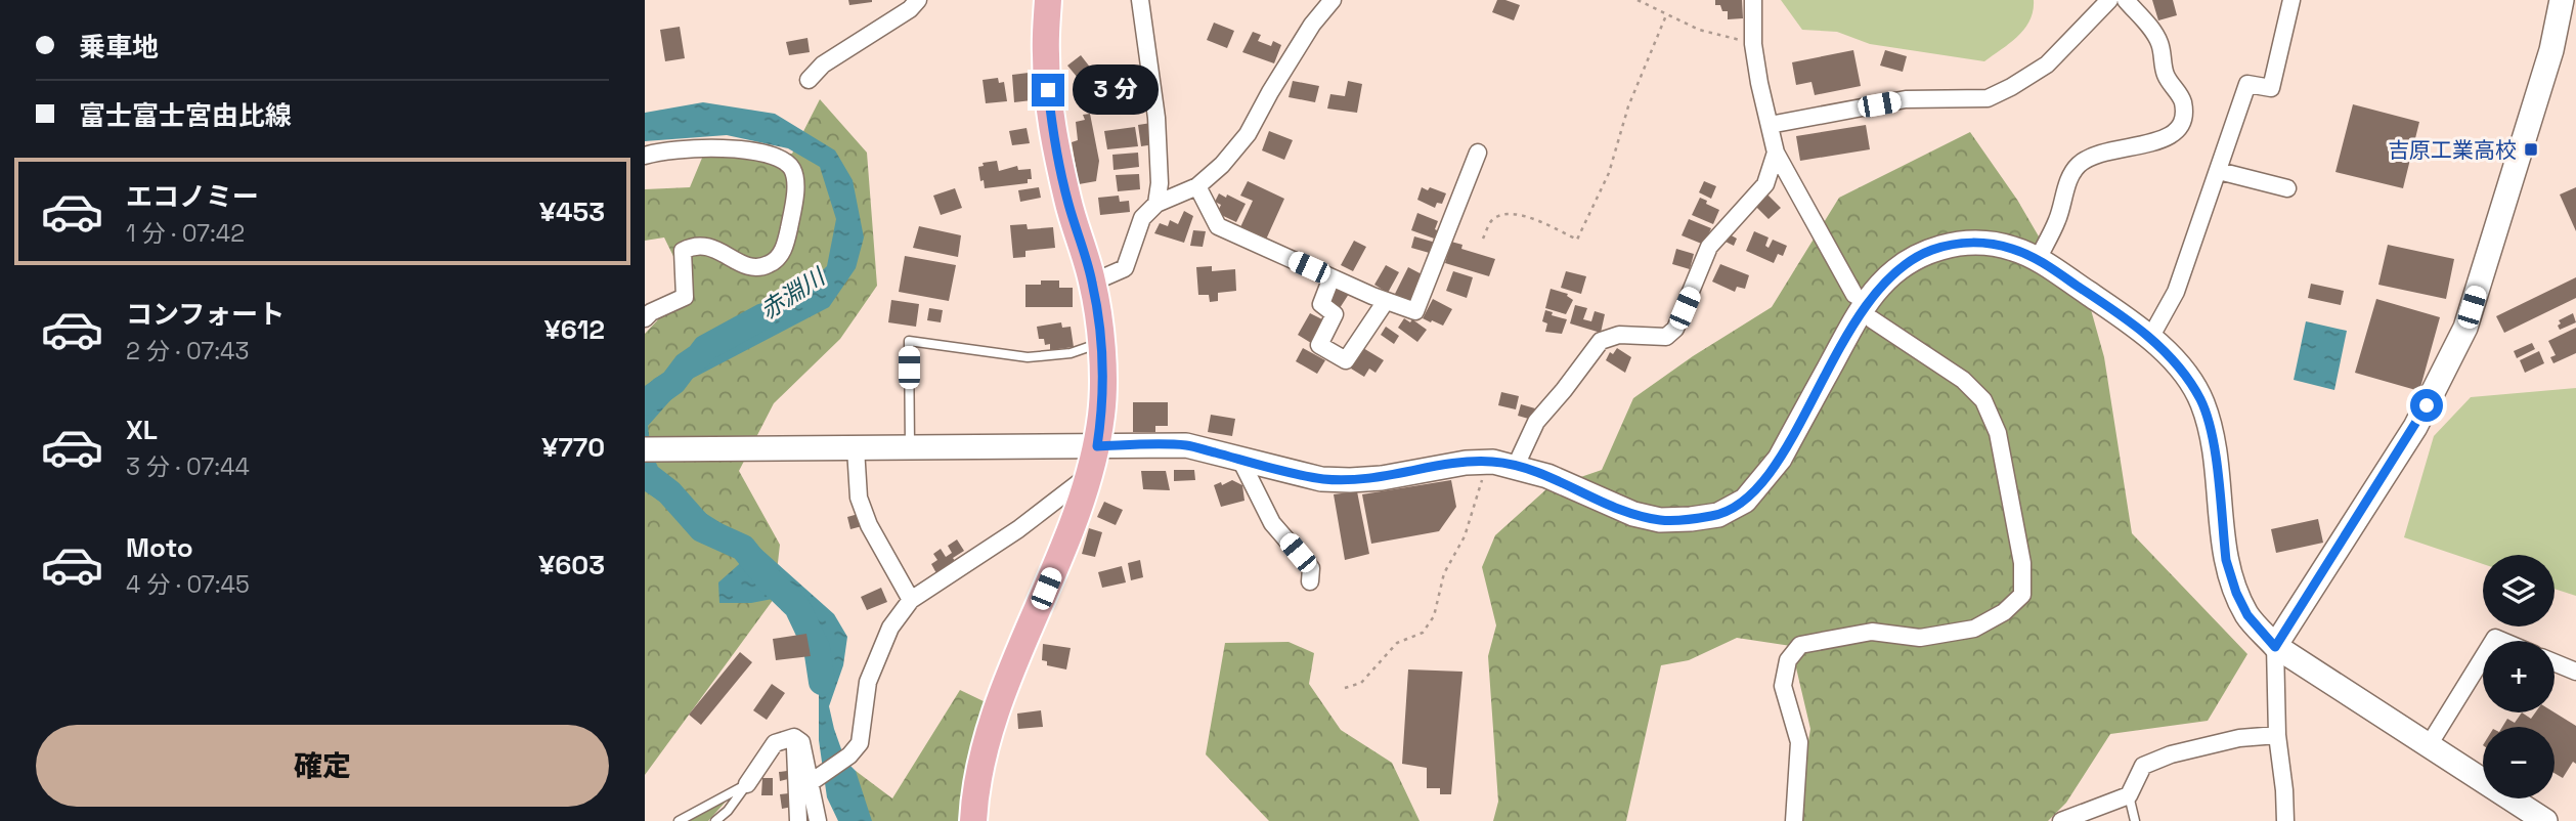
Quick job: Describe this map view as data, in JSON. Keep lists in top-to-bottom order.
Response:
{
  "water": ["赤淵川"],
  "places": {
    "transit": ["吉原工業高校"]
  },
  "page": {
    "banner": ["乗車地", "富士富士宮由比線"],
    "bubble": "3 分",
    "list": [
      {
        "name": "エコノミー",
        "note": "1 分 · 07:42",
        "value": "¥453"
      },
      {
        "name": "コンフォート",
        "note": "2 分 · 07:43",
        "value": "¥612"
      },
      {
        "name": "XL",
        "note": "3 分 · 07:44",
        "value": "¥770"
      },
      {
        "name": "Moto",
        "note": "4 分 · 07:45",
        "value": "¥603"
      }
    ],
    "map_buttons": ["+", "−"],
    "buttons": "確定"
  }
}
